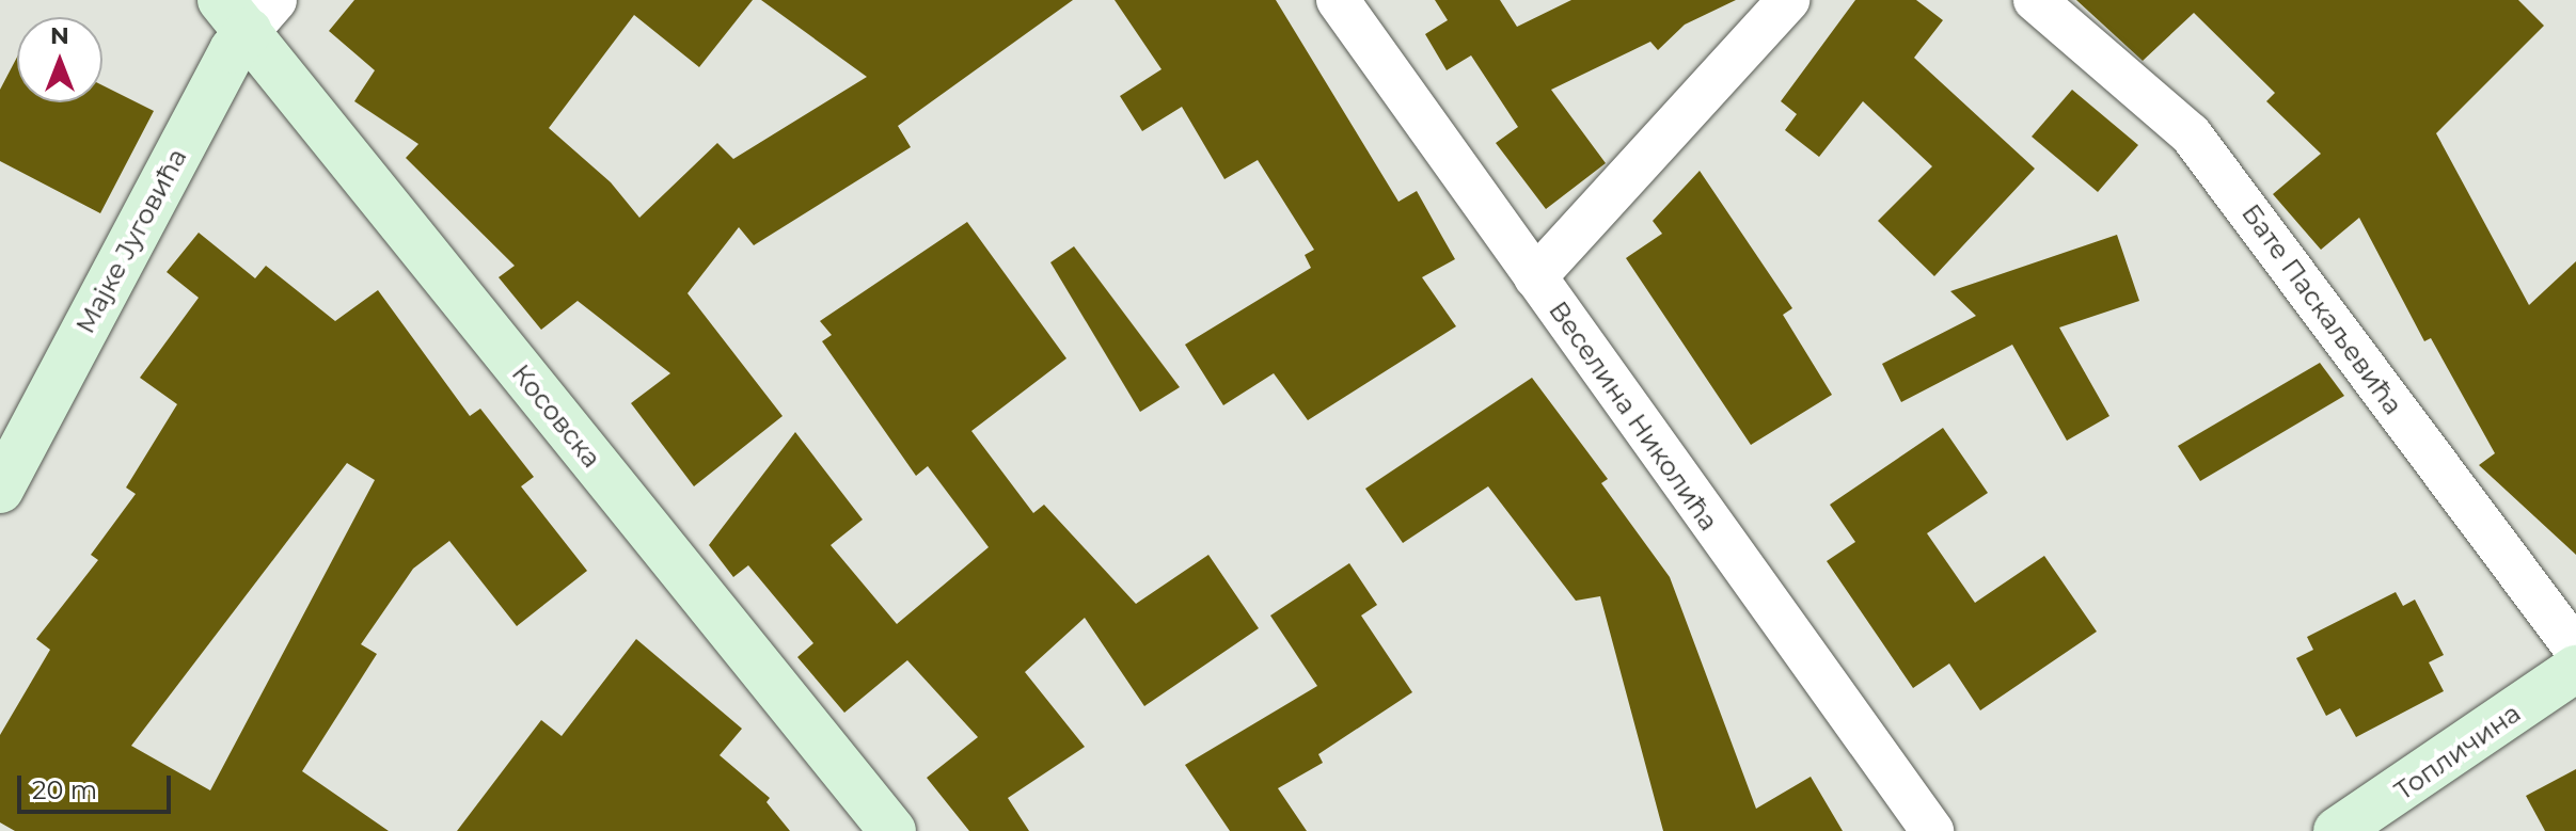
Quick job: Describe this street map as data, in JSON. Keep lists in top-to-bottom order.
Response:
{
  "streets": {
    "street": [
      "Мајке Југовића",
      "Бате Паскаљевића",
      "Косовска",
      "Веселина Николића",
      "Топличина"
    ]
  },
  "crossings": [
    ["Мајке Југовића", "Косовска"]
  ],
  "scale_bar": "20 m",
  "north": "top"
}
